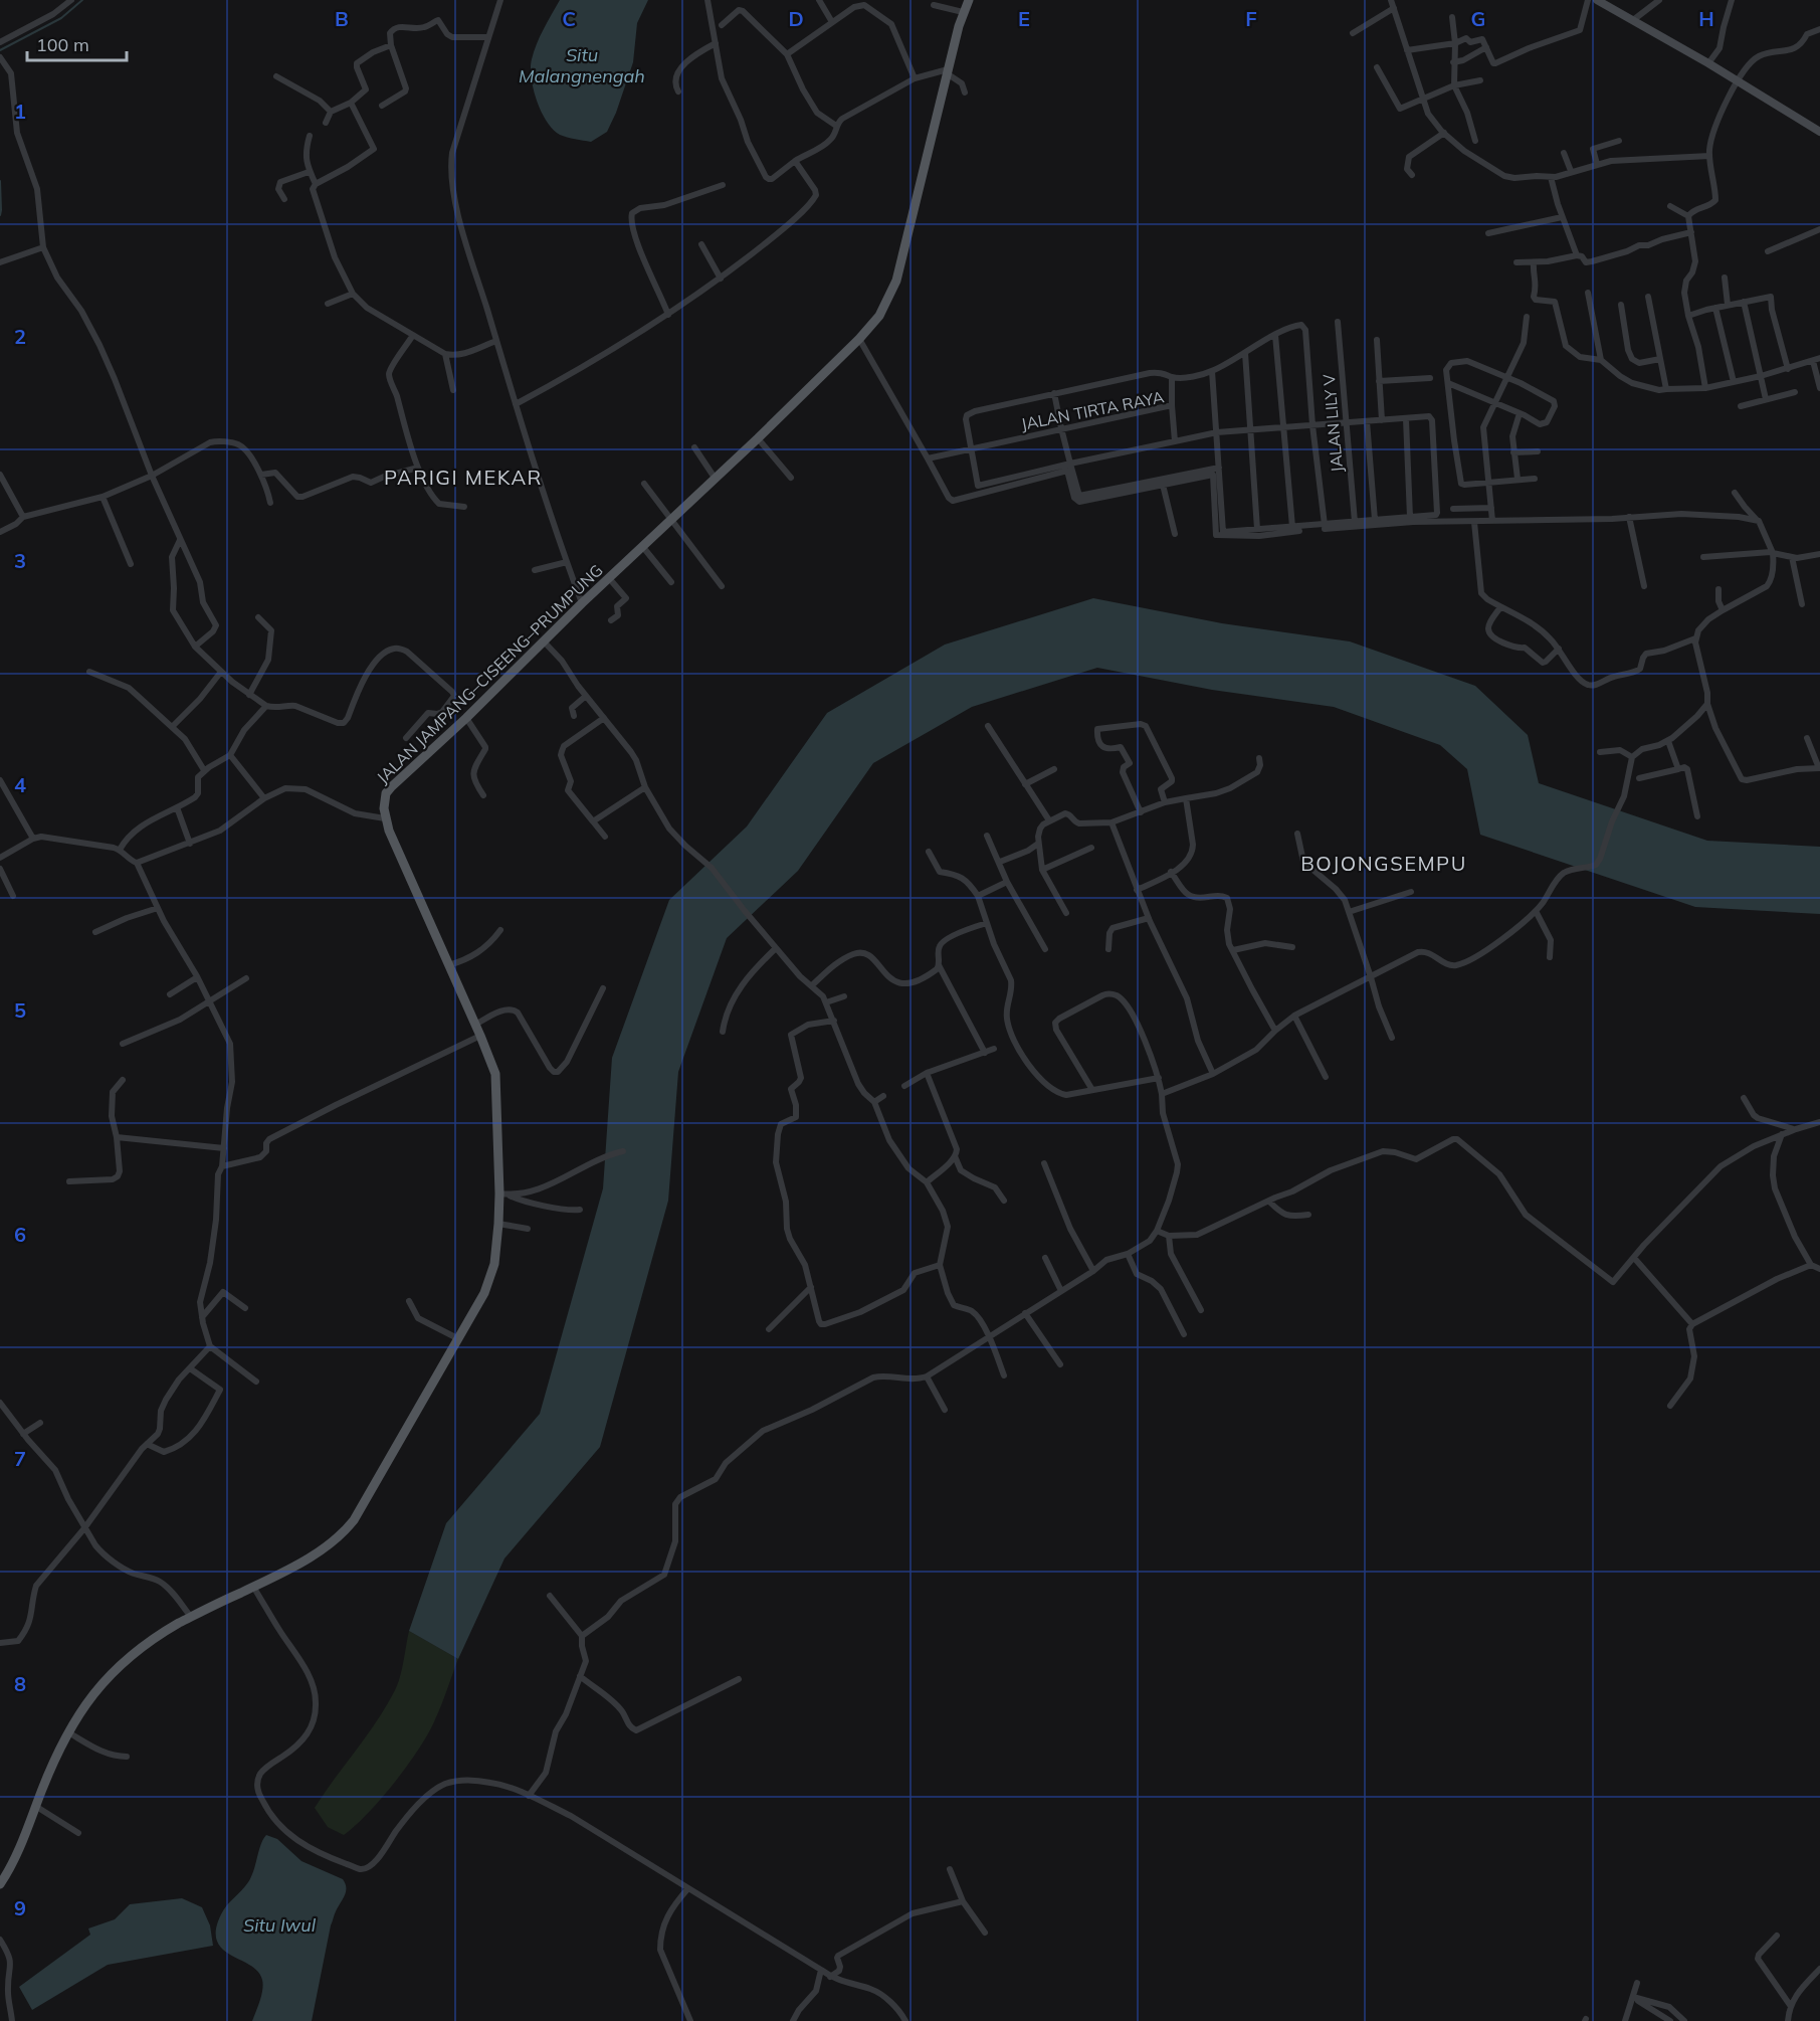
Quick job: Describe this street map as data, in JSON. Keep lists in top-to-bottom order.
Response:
{
  "streets": {
    "main road": ["JALAN JAMPANG–CISEENG–PRUMPUNG"],
    "street": ["JALAN TIRTA RAYA", "JALAN LILY V"]
  },
  "districts": ["PARIGI MEKAR", "BOJONGSEMPU"],
  "water": ["Situ Malangnengah", "Situ Iwul"],
  "scale_bar": "100 m",
  "grid": {
    "columns": [
      "B",
      "C",
      "D",
      "E",
      "F",
      "G",
      "H"
    ],
    "rows": [
      "1",
      "2",
      "3",
      "4",
      "5",
      "6",
      "7",
      "8",
      "9"
    ]
  }
}
